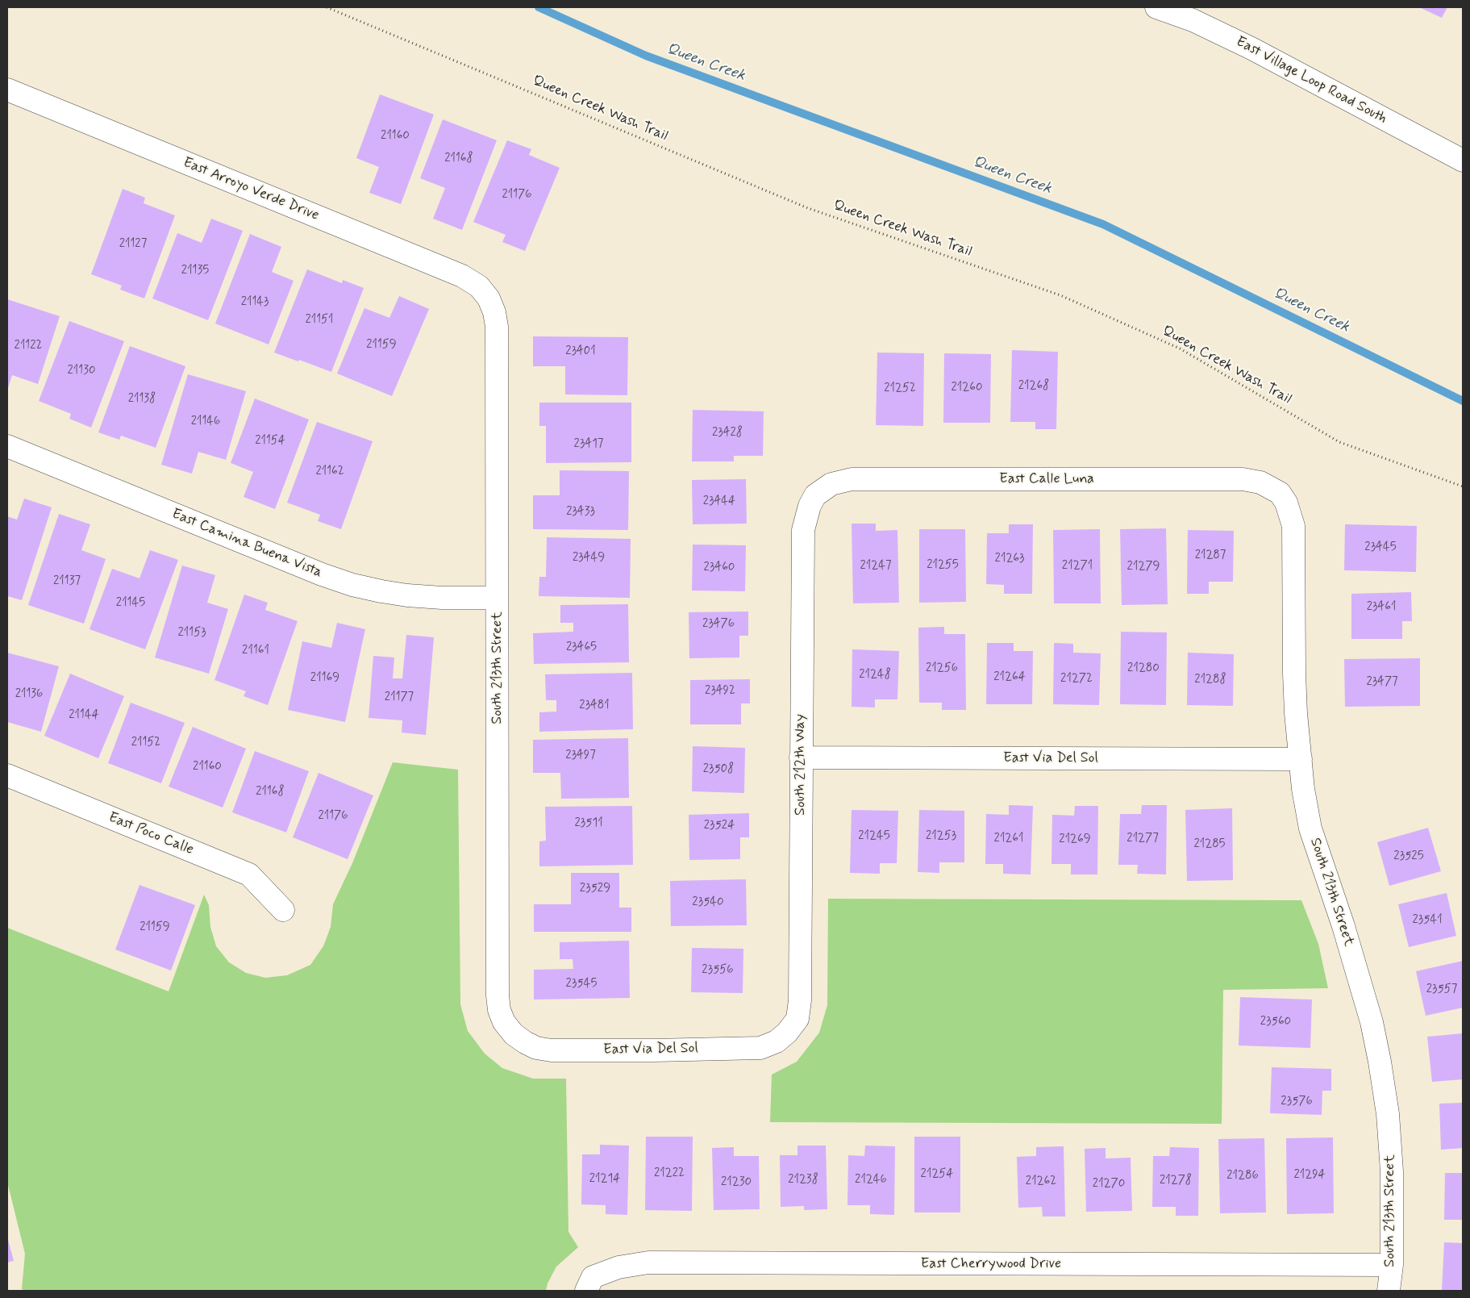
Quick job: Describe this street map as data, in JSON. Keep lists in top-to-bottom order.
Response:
{
  "streets": {
    "street": [
      "East Village Loop Road South",
      "East Arroyo Verde Drive",
      "East Calle Luna",
      "East Camina Buena Vista",
      "South 213th Street",
      "East Via Del Sol",
      "South 212th Way",
      "East Poco Calle",
      "East Cherrywood Drive"
    ],
    "path": ["Queen Creek Wash Trail"]
  },
  "crossings": [
    ["East Arroyo Verde Drive", "South 213th Street"],
    ["East Calle Luna", "South 213th Street"],
    ["East Calle Luna", "South 212th Way"],
    ["East Camina Buena Vista", "South 213th Street"],
    ["South 213th Street", "East Via Del Sol"],
    ["South 213th Street", "East Cherrywood Drive"],
    ["East Via Del Sol", "South 212th Way"]
  ],
  "water": ["Queen Creek"],
  "house_numbers": [
    "21160",
    "21168",
    "21176",
    "21127",
    "21135",
    "21143",
    "21151",
    "21159",
    "21122",
    "23401",
    "21130",
    "21268",
    "21260",
    "21252",
    "21138",
    "21146",
    "23428",
    "21154",
    "23417",
    "21162",
    "23444",
    "23433",
    "23445",
    "21287",
    "23449",
    "21263",
    "21255",
    "21247",
    "21271",
    "21279",
    "23460",
    "21137",
    "21145",
    "23461",
    "23476",
    "21153",
    "23465",
    "21161",
    "21256",
    "21280",
    "21248",
    "21264",
    "21169",
    "21272",
    "21288",
    "23477",
    "23492",
    "21136",
    "21177",
    "23481",
    "21144",
    "21152",
    "23497",
    "21160",
    "23508",
    "21168",
    "21176",
    "23511",
    "23524",
    "21245",
    "21253",
    "21261",
    "21277",
    "21269",
    "21285",
    "23525",
    "23529",
    "23540",
    "23541",
    "21159",
    "23556",
    "23545",
    "23557",
    "23560",
    "23576",
    "21222",
    "21254",
    "21294",
    "21286",
    "21214",
    "21238",
    "21246",
    "21278",
    "21262",
    "21230",
    "21270"
  ]
}
